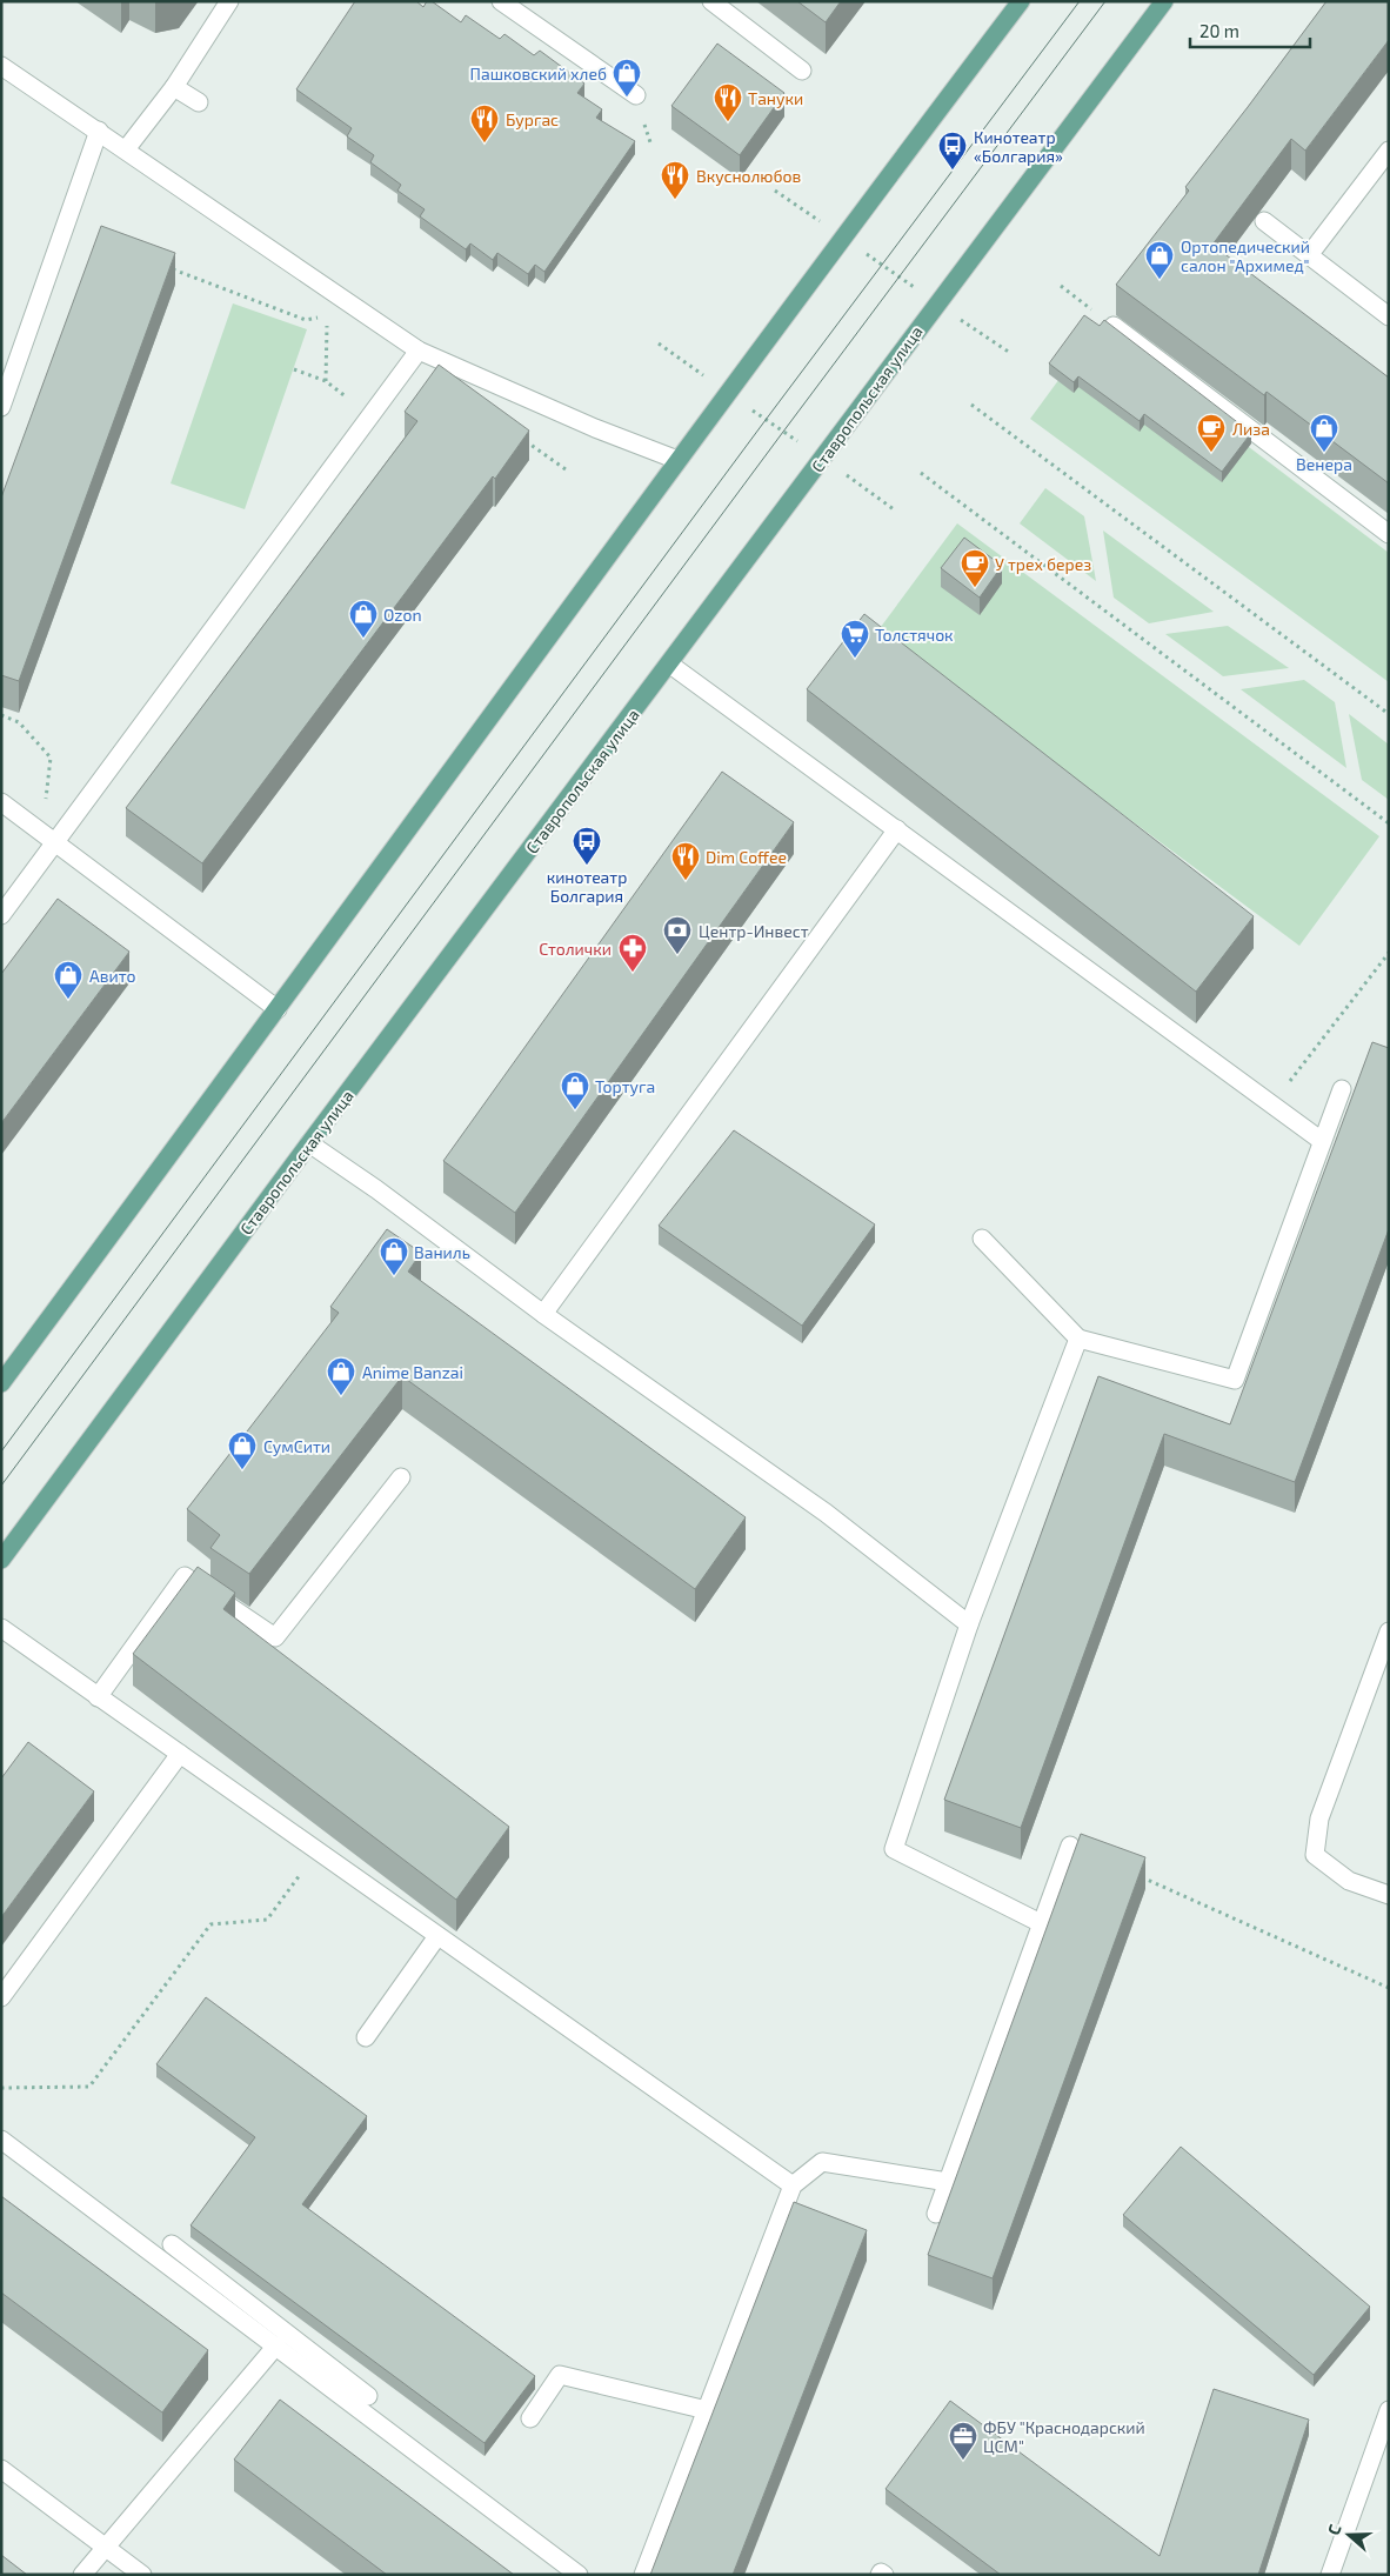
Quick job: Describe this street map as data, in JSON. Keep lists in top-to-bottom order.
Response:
{
  "streets": {
    "main road": ["Ставропольская улица"]
  },
  "places": {
    "shop": [
      "Пашковский хлеб",
      "Ортопедический салон \"Архимед\"",
      "Венера",
      "Ozon",
      "Авито",
      "Тортуга",
      "Ваниль",
      "Anime Banzai",
      "СумСити"
    ],
    "restaurant": [
      "Тануки",
      "Бургас",
      "Вкуснолюбов",
      "Dim Coffee"
    ],
    "bus stop": ["Кинотеатр «Болгария»", "кинотеатр Болгария"],
    "cafe": ["Лиза", "У трех берез"],
    "supermarket": ["Толстячок"],
    "bank": ["Центр-Инвест"],
    "pharmacy": ["Столички"],
    "office": ["ФБУ \"Краснодарский ЦСМ\""]
  },
  "scale_bar": "20 m",
  "north": "left"
}
